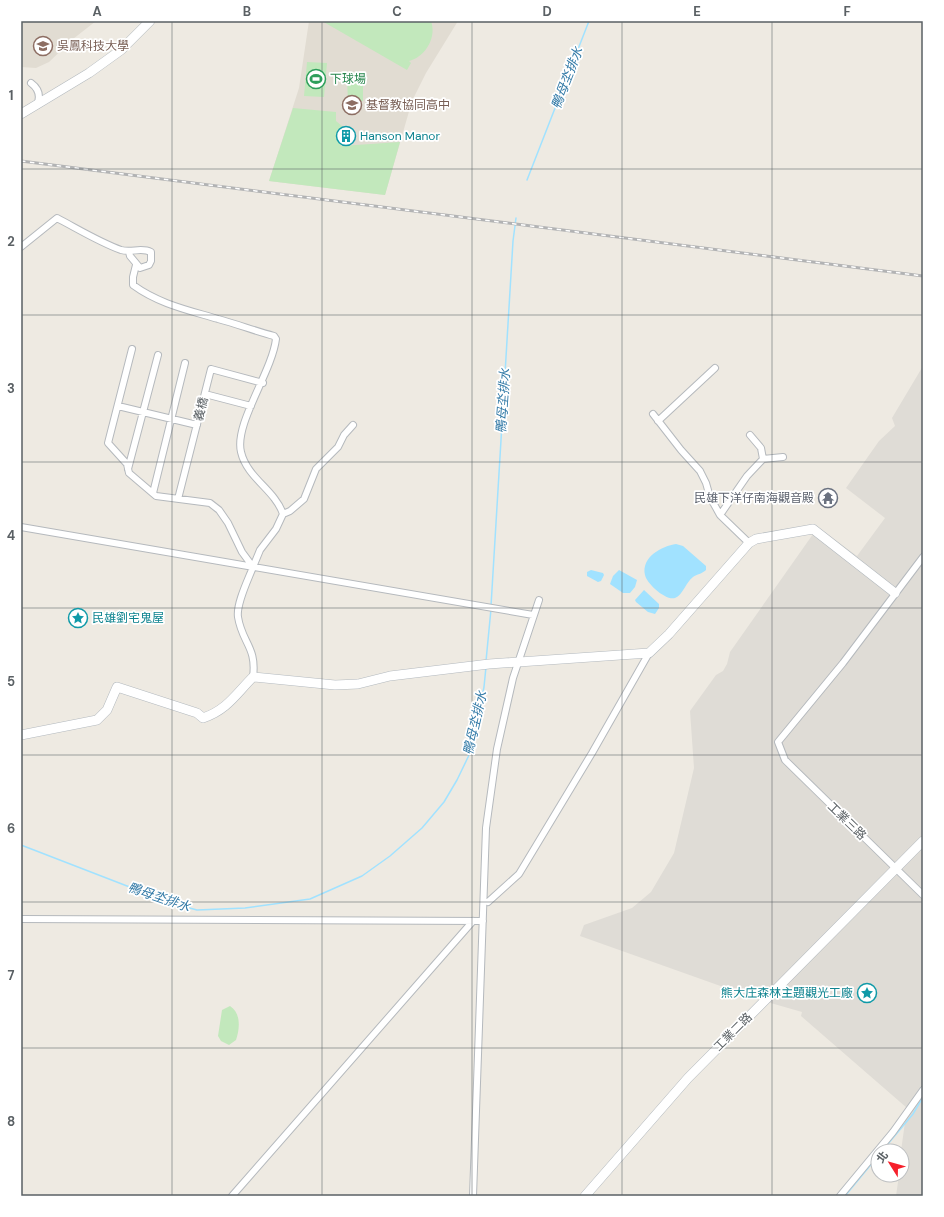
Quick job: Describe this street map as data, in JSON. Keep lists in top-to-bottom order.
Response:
{
  "streets": {
    "street": ["義橋", "工業三路", "工業二路"]
  },
  "crossings": [
    ["工業三路", "工業二路"]
  ],
  "water": ["鴨母坔排水"],
  "places": {
    "school or university": ["吳鳳科技大學", "基督教協同高中"],
    "sports": ["下球場"],
    "building": ["Hanson Manor"],
    "temple": ["民雄下洋仔南海觀音殿"],
    "place": ["民雄劉宅鬼屋", "熊大庄森林主題觀光工廠"]
  },
  "north": "top left",
  "grid": {
    "columns": [
      "A",
      "B",
      "C",
      "D",
      "E",
      "F"
    ],
    "rows": [
      "1",
      "2",
      "3",
      "4",
      "5",
      "6",
      "7",
      "8"
    ]
  }
}
